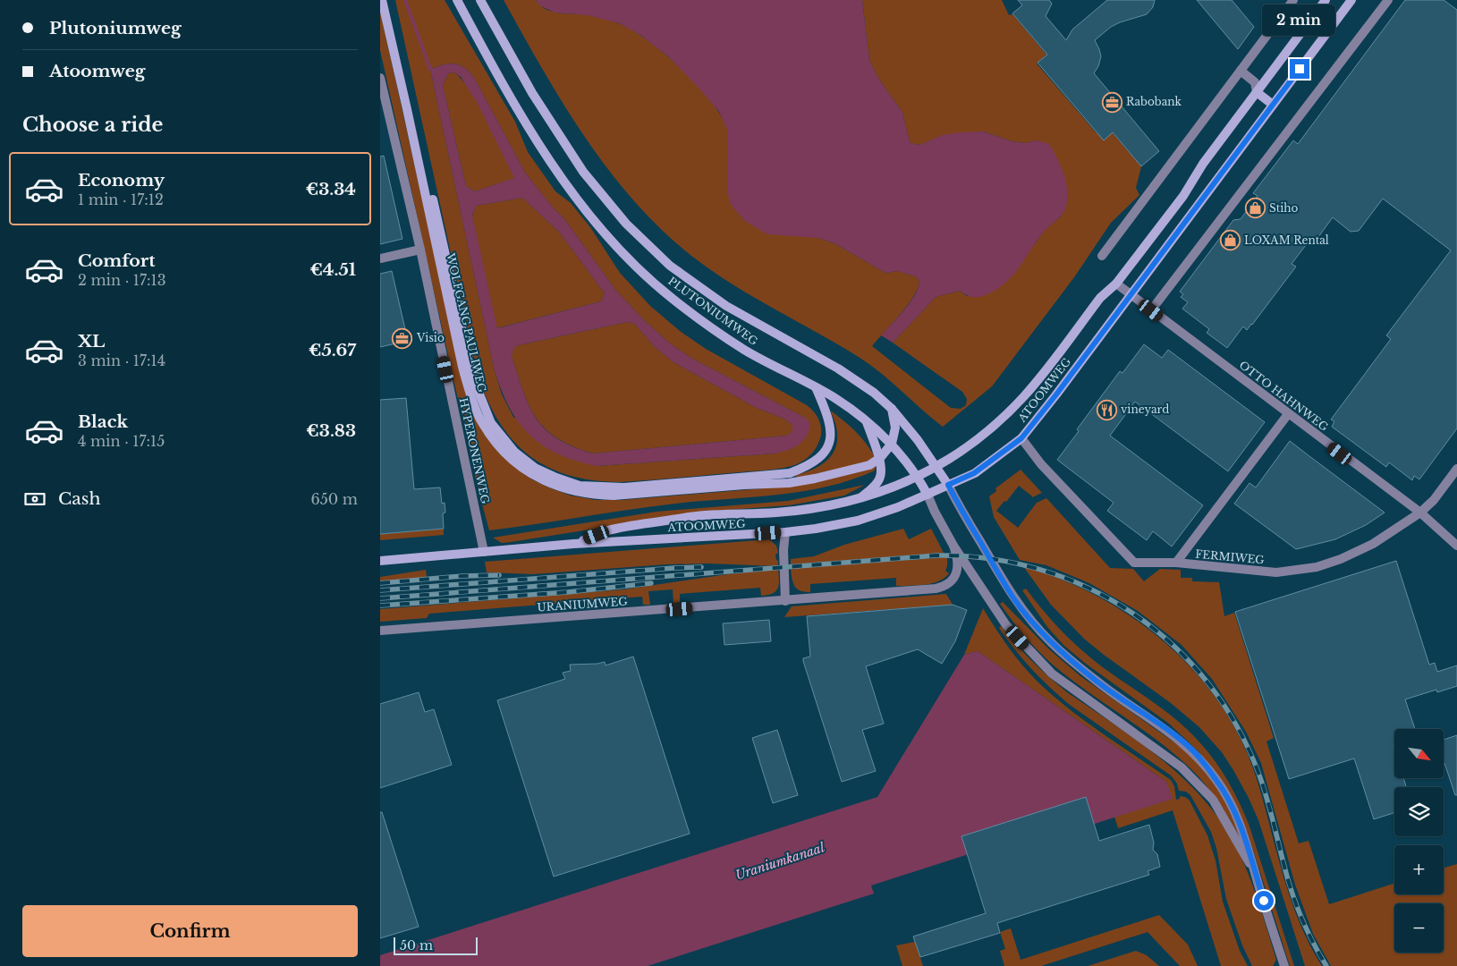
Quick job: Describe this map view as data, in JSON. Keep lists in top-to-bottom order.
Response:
{
  "streets": {
    "main road": ["PLUTONIUMWEG", "WOLFGANG PAULIWEG", "ATOOMWEG"],
    "street": [
      "OTTO HAHNWEG",
      "HYPERONENWEG",
      "FERMIWEG",
      "URANIUMWEG"
    ]
  },
  "crossings": [
    ["PLUTONIUMWEG", "WOLFGANG PAULIWEG"],
    ["PLUTONIUMWEG", "ATOOMWEG"],
    ["PLUTONIUMWEG", "URANIUMWEG"],
    ["ATOOMWEG", "OTTO HAHNWEG"],
    ["ATOOMWEG", "HYPERONENWEG"],
    ["ATOOMWEG", "FERMIWEG"],
    ["OTTO HAHNWEG", "FERMIWEG"]
  ],
  "water": ["Uraniumkanaal"],
  "places": {
    "office": ["Rabobank", "Visio"],
    "shop": ["Stiho", "LOXAM Rental"],
    "restaurant": ["vineyard"]
  },
  "scale_bar": "50 m",
  "north": "bottom right",
  "page": {
    "banner": ["Plutoniumweg", "Atoomweg"],
    "bubble": "2 min",
    "heading": "Choose a ride",
    "list": [
      {
        "name": "Economy",
        "note": "1 min · 17:12",
        "value": "€3.34"
      },
      {
        "name": "Comfort",
        "note": "2 min · 17:13",
        "value": "€4.51"
      },
      {
        "name": "XL",
        "note": "3 min · 17:14",
        "value": "€5.67"
      },
      {
        "name": "Black",
        "note": "4 min · 17:15",
        "value": "€3.83"
      }
    ],
    "pay": ["Cash", "650 m"],
    "map_buttons": ["+", "−"],
    "buttons": "Confirm",
    "scale": "50 m"
  }
}
